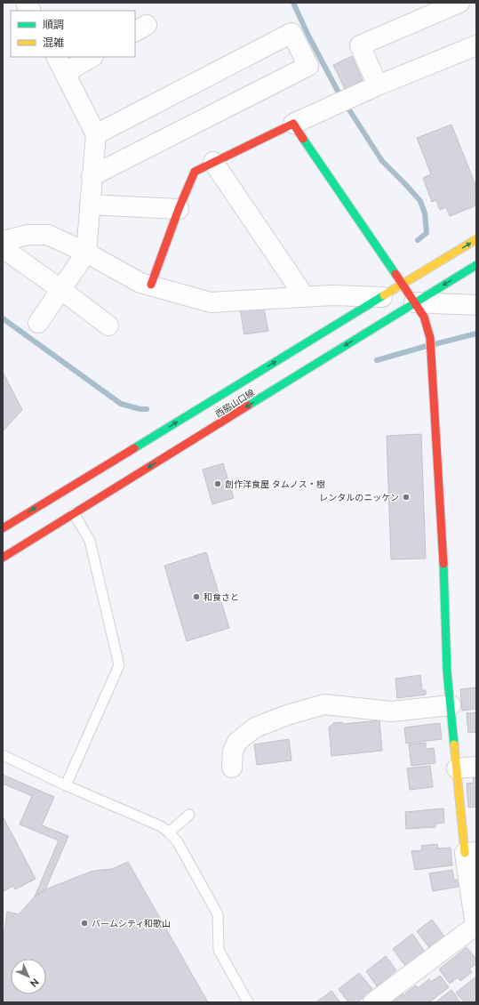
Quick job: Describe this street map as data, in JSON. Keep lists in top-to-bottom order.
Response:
{
  "streets": {
    "street": ["西脇山口線"]
  },
  "places": [
    "創作洋食屋 タムノス・樹",
    "レンタルのニッケン",
    "和食さと",
    "パームシティ和歌山"
  ],
  "legend": ["順調", "混雑"],
  "north": "bottom right"
}
